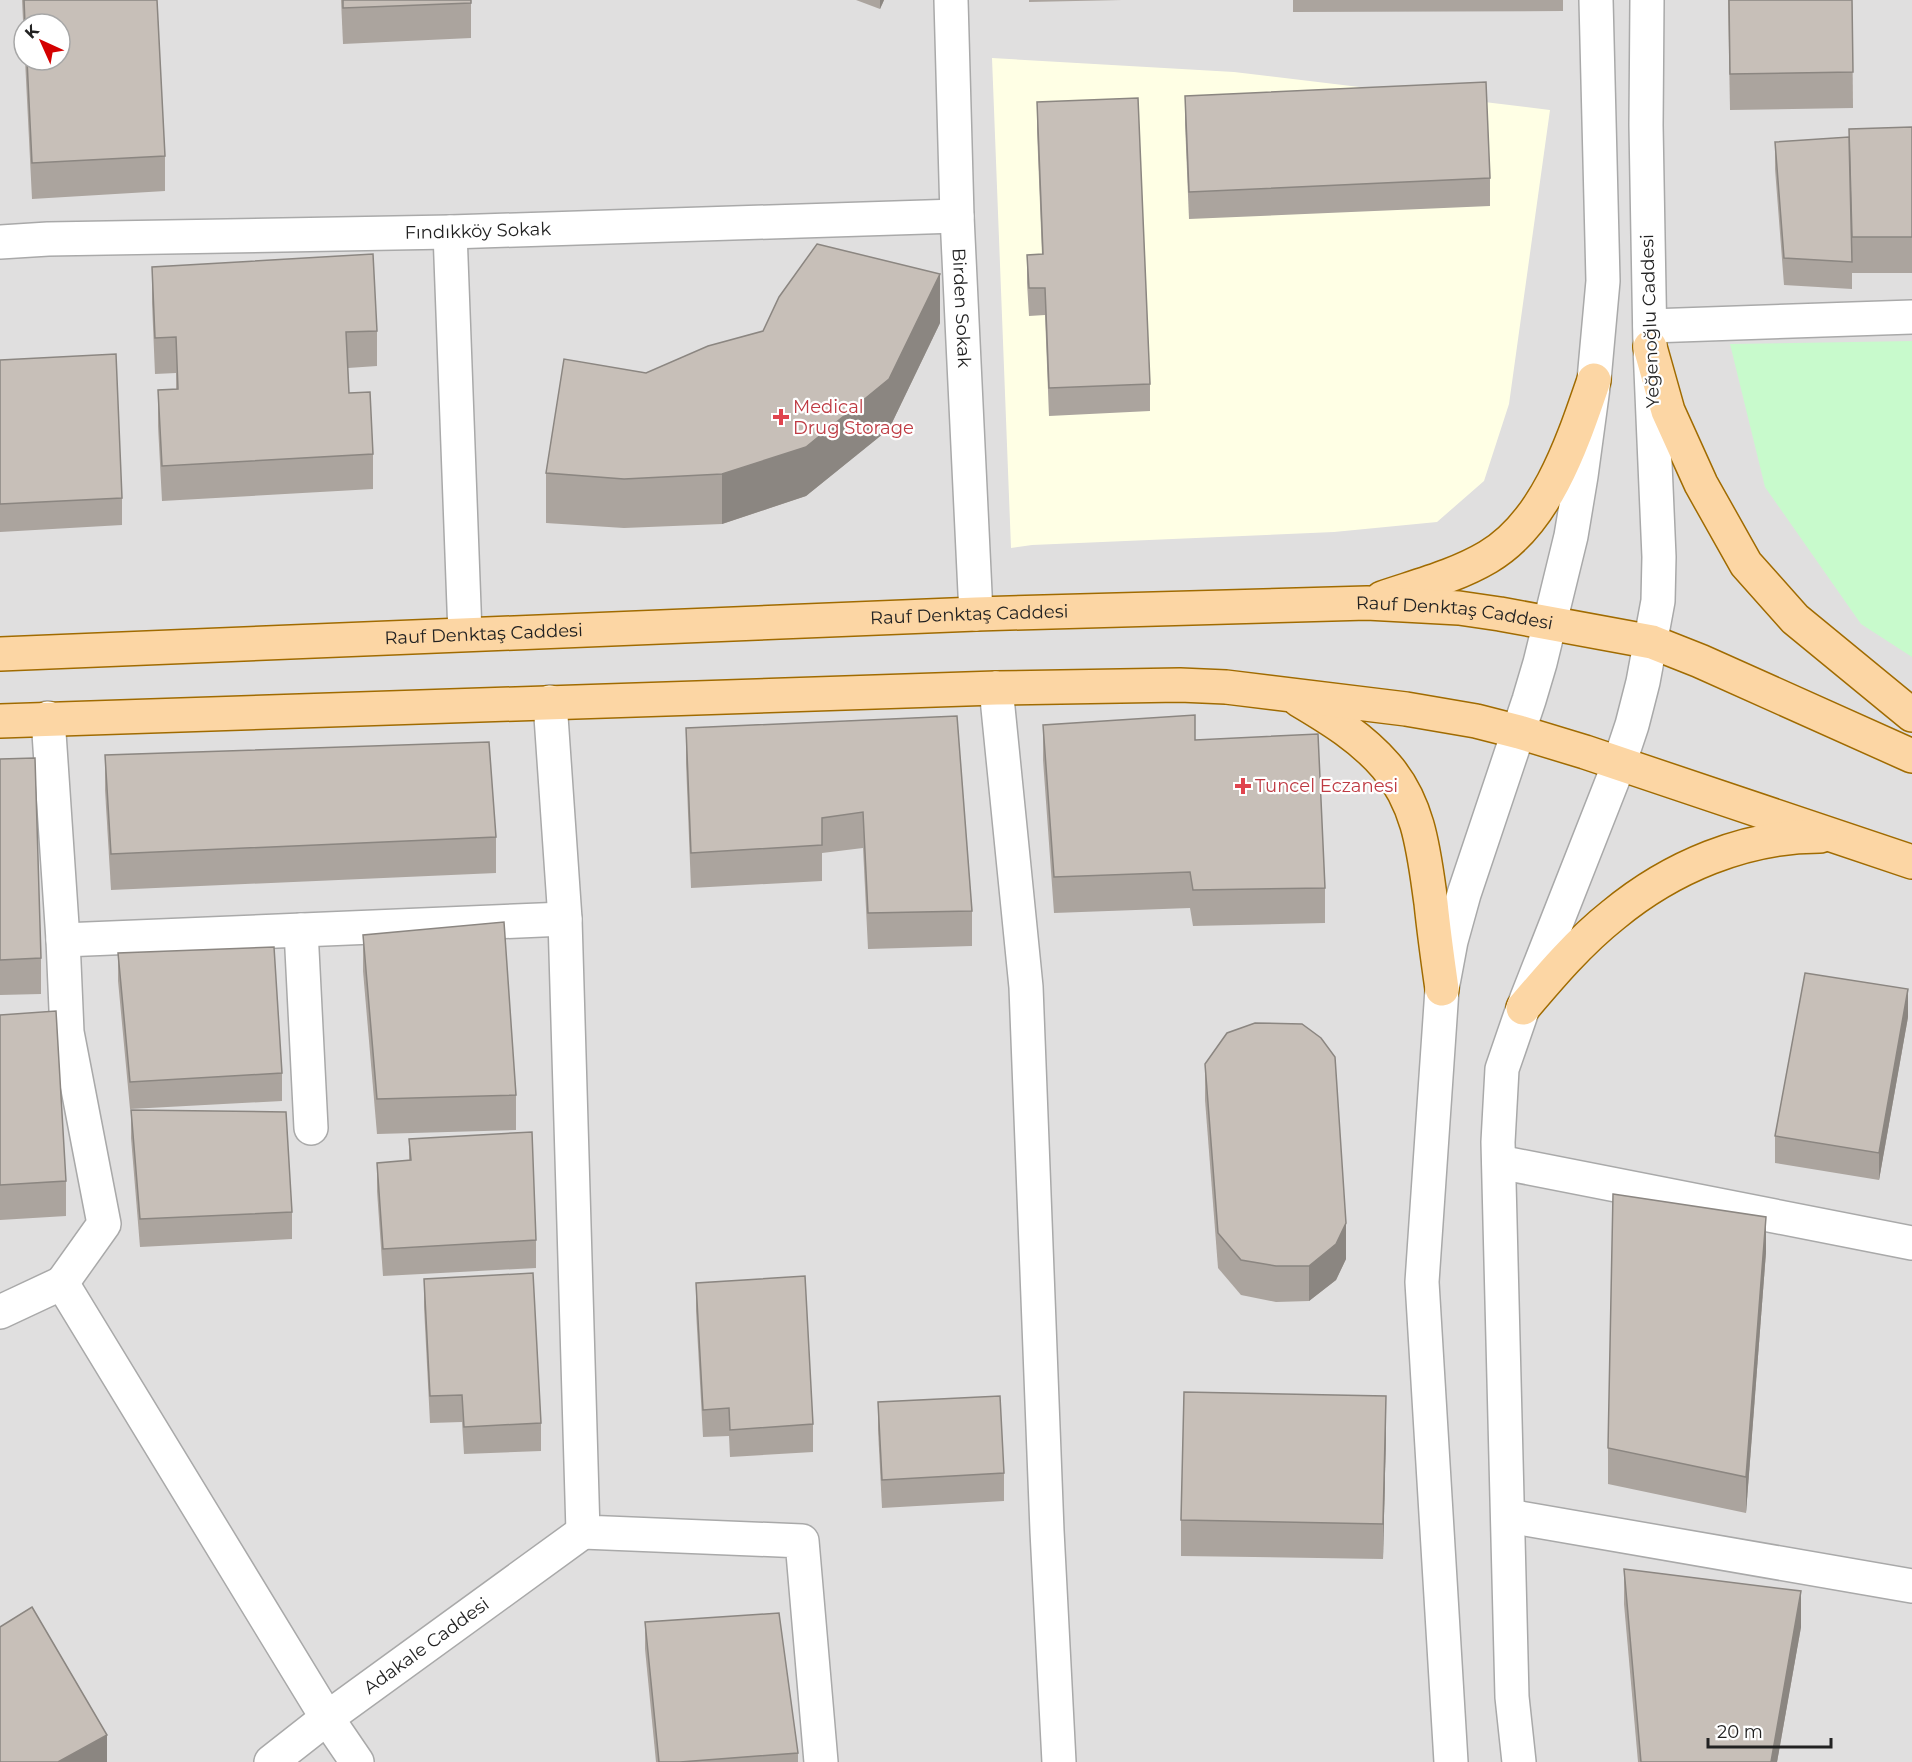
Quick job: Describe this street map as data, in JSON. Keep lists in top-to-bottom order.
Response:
{
  "streets": {
    "main road": ["Rauf Denktaş Caddesi"],
    "street": [
      "Fındıkköy Sokak",
      "Birden Sokak",
      "Yeğenoğlu Caddesi",
      "Adakale Caddesi"
    ]
  },
  "crossings": [
    ["Fındıkköy Sokak", "Birden Sokak"],
    ["Birden Sokak", "Rauf Denktaş Caddesi"],
    ["Yeğenoğlu Caddesi", "Rauf Denktaş Caddesi"]
  ],
  "places": {
    "health": ["Medical Drug Storage", "Tuncel Eczanesi"]
  },
  "scale_bar": "20 m",
  "north": "top left"
}
